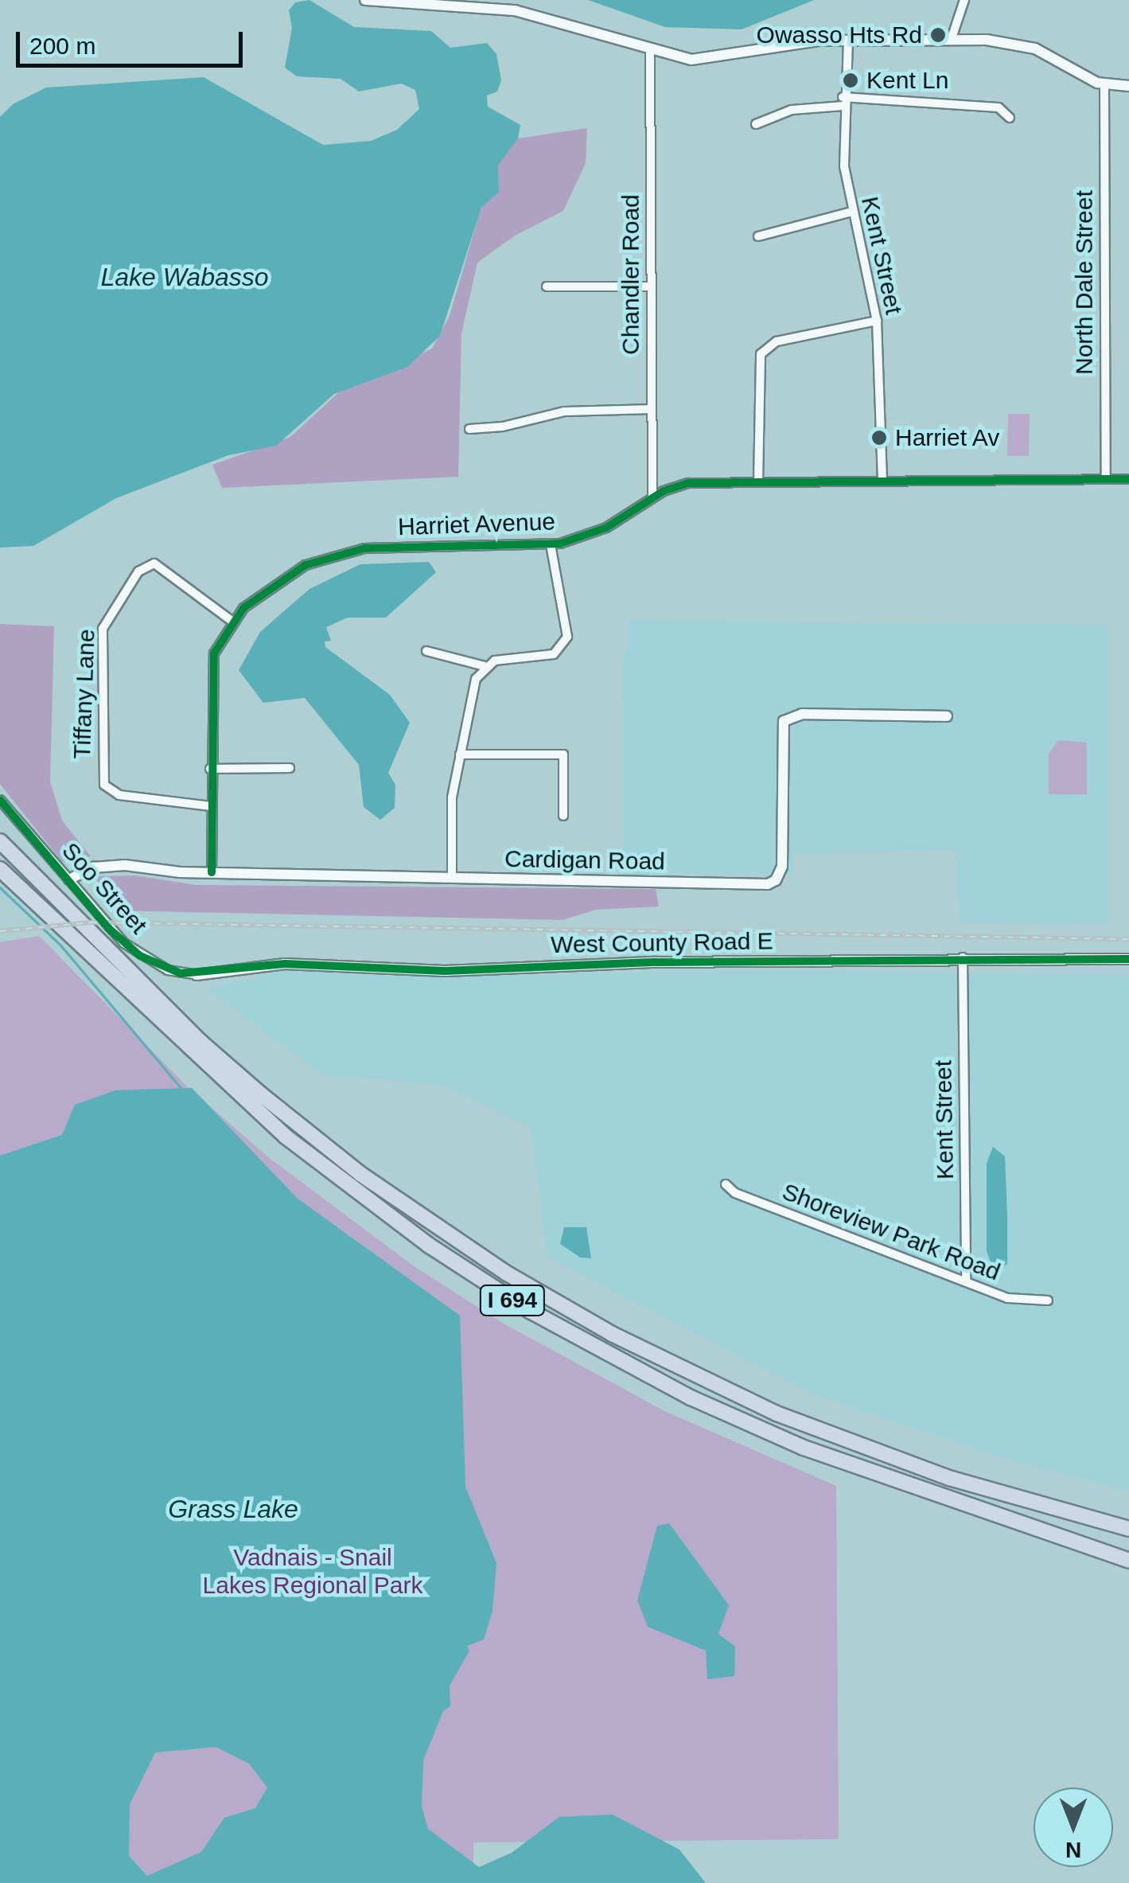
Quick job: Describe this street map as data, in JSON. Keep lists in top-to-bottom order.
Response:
{
  "streets": {
    "highway": ["I 694"],
    "street": [
      "Kent Street",
      "Chandler Road",
      "North Dale Street",
      "Harriet Avenue",
      "Tiffany Lane",
      "Cardigan Road",
      "Soo Street",
      "West County Road E",
      "Shoreview Park Road"
    ]
  },
  "crossings": [
    ["Kent Street", "Harriet Avenue"],
    ["Kent Street", "West County Road E"],
    ["Kent Street", "Shoreview Park Road"],
    ["Chandler Road", "Harriet Avenue"],
    ["North Dale Street", "Harriet Avenue"],
    ["Harriet Avenue", "Tiffany Lane"],
    ["Harriet Avenue", "Cardigan Road"],
    ["Cardigan Road", "Soo Street"],
    ["Soo Street", "West County Road E"]
  ],
  "water": ["Lake Wabasso", "Grass Lake"],
  "parks": ["Vadnais - Snail Lakes Regional Park"],
  "places": ["Owasso Hts Rd", "Kent Ln", "Harriet Av"],
  "scale_bar": "200 m",
  "north": "bottom"
}
